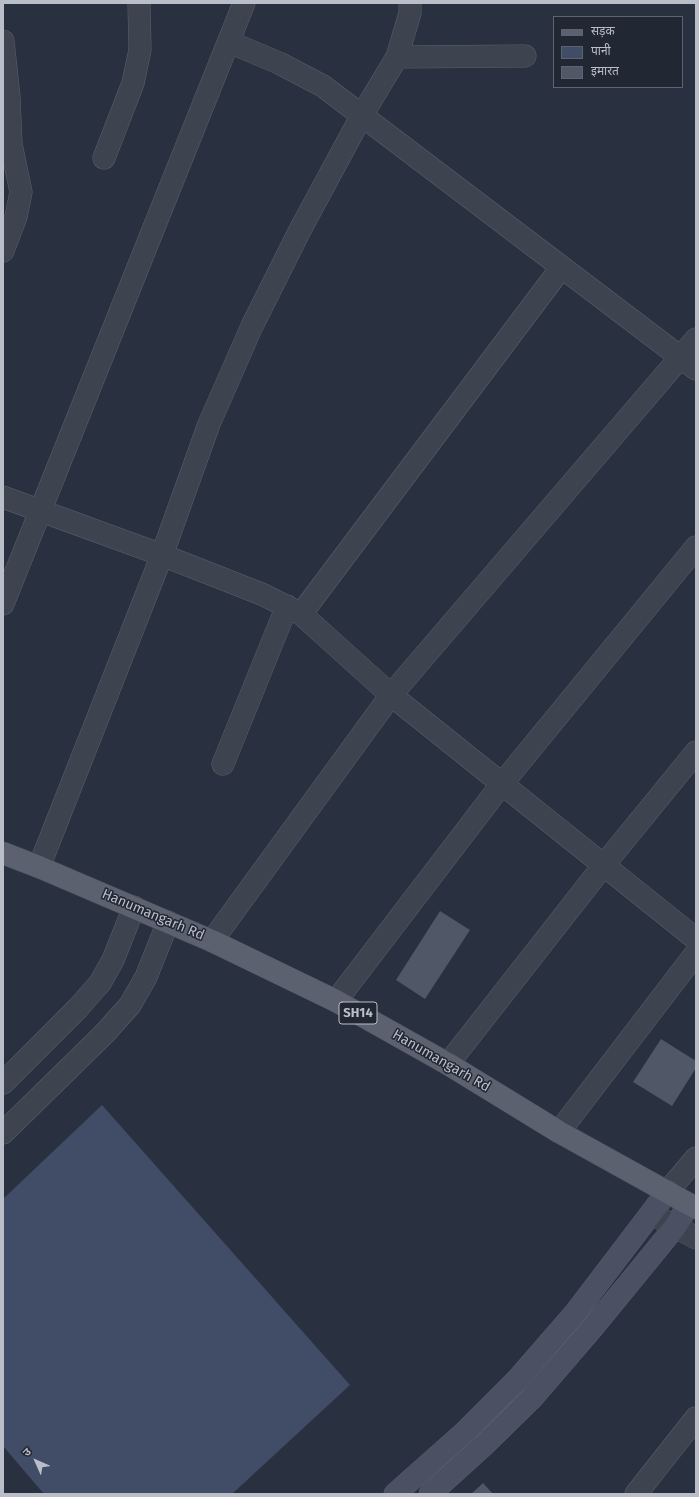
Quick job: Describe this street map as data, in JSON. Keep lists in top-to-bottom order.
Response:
{
  "streets": {
    "main road": ["Hanumangarh Rd", "SH14"]
  },
  "legend": ["सड़क", "पानी", "इमारत"],
  "north": "top left"
}
